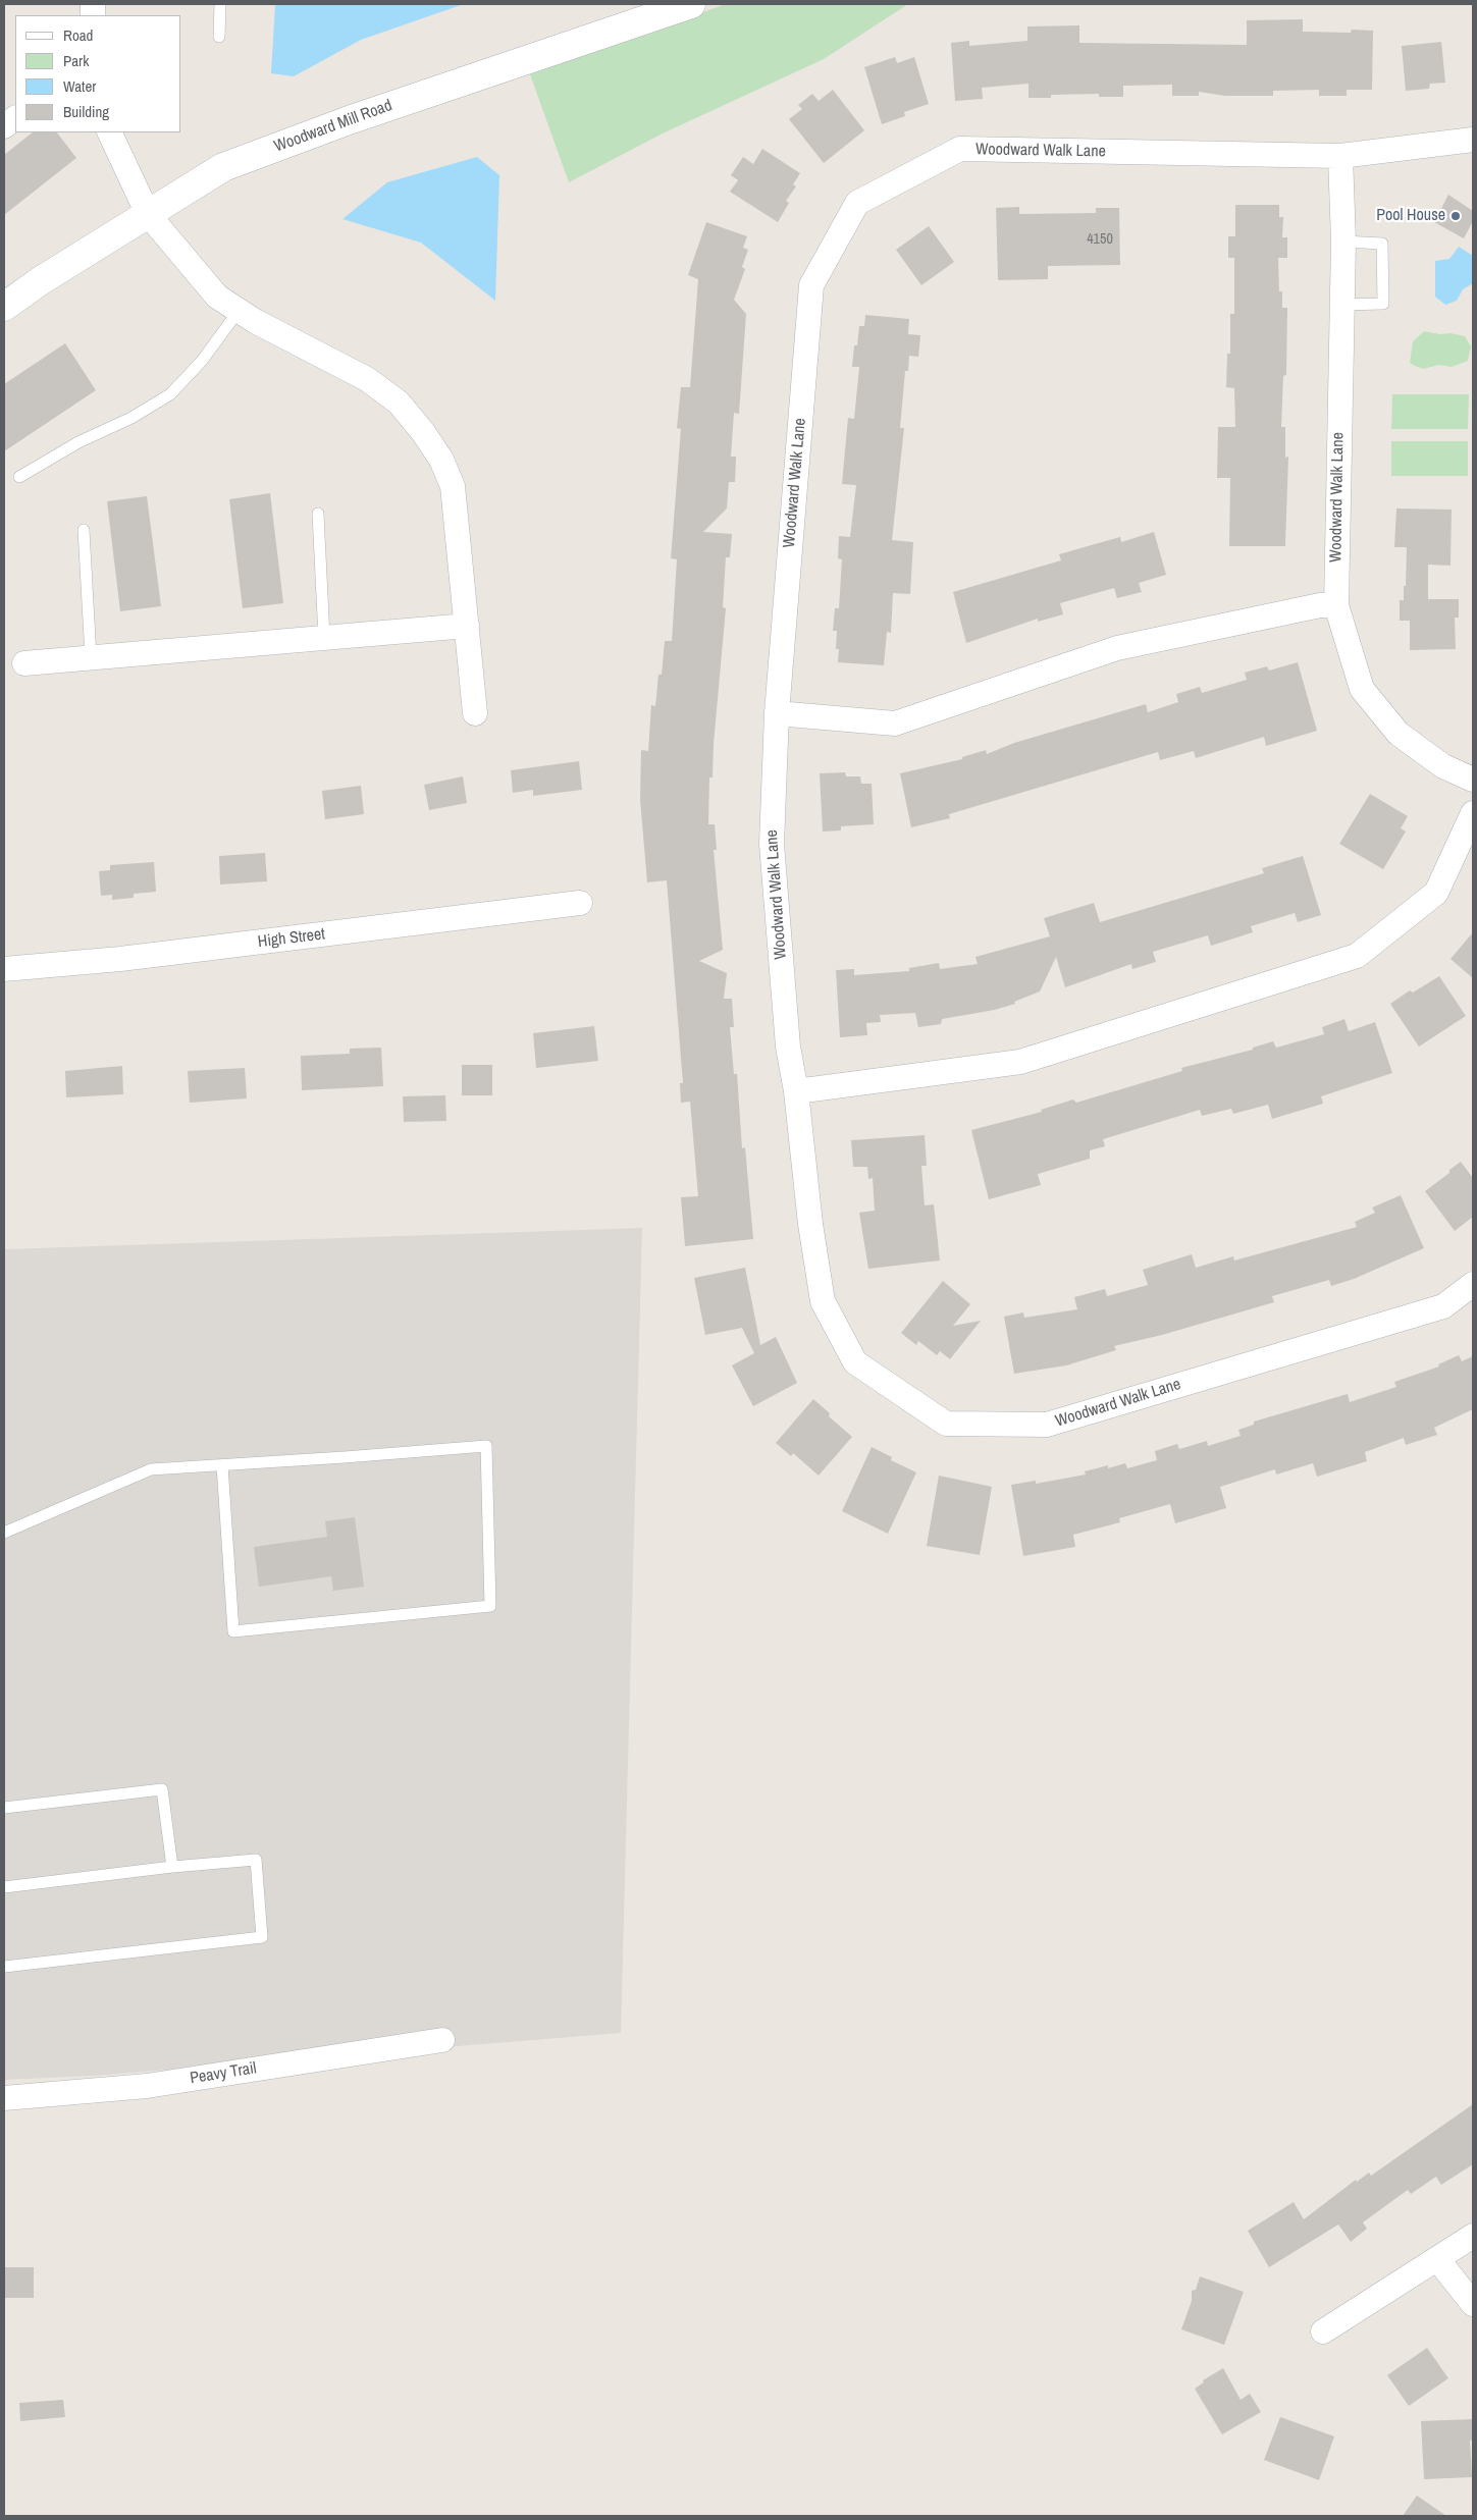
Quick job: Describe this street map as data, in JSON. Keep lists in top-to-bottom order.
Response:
{
  "streets": {
    "street": [
      "Woodward Mill Road",
      "Woodward Walk Lane",
      "High Street",
      "Peavy Trail"
    ]
  },
  "places": ["Pool House"],
  "house_numbers": ["4150"],
  "legend": [
    "Road",
    "Park",
    "Water",
    "Building"
  ]
}
